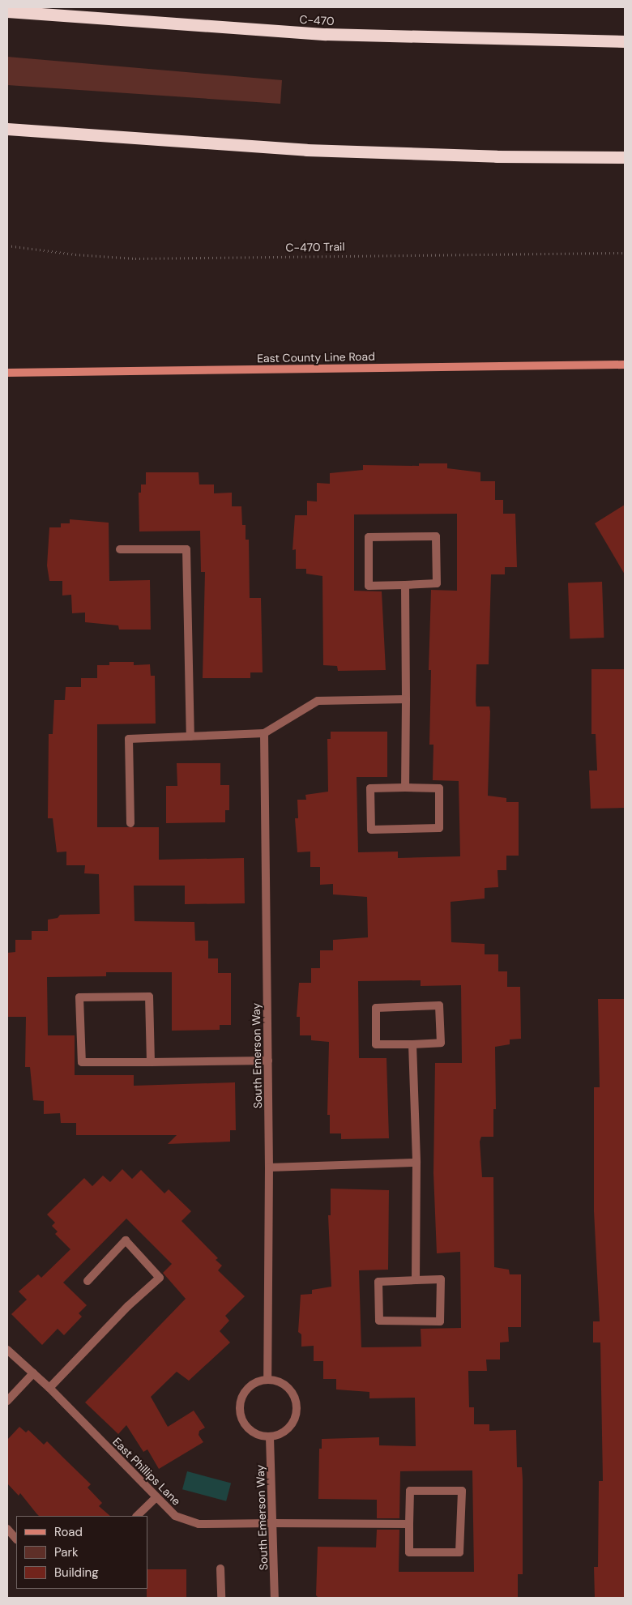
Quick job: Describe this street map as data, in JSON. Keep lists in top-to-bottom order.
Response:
{
  "streets": {
    "highway": ["C-470"],
    "main road": ["East County Line Road"],
    "street": ["South Emerson Way", "East Phillips Lane"],
    "path": ["C-470 Trail"]
  },
  "crossings": [
    ["South Emerson Way", "East Phillips Lane"]
  ],
  "legend": ["Road", "Park", "Building"]
}
